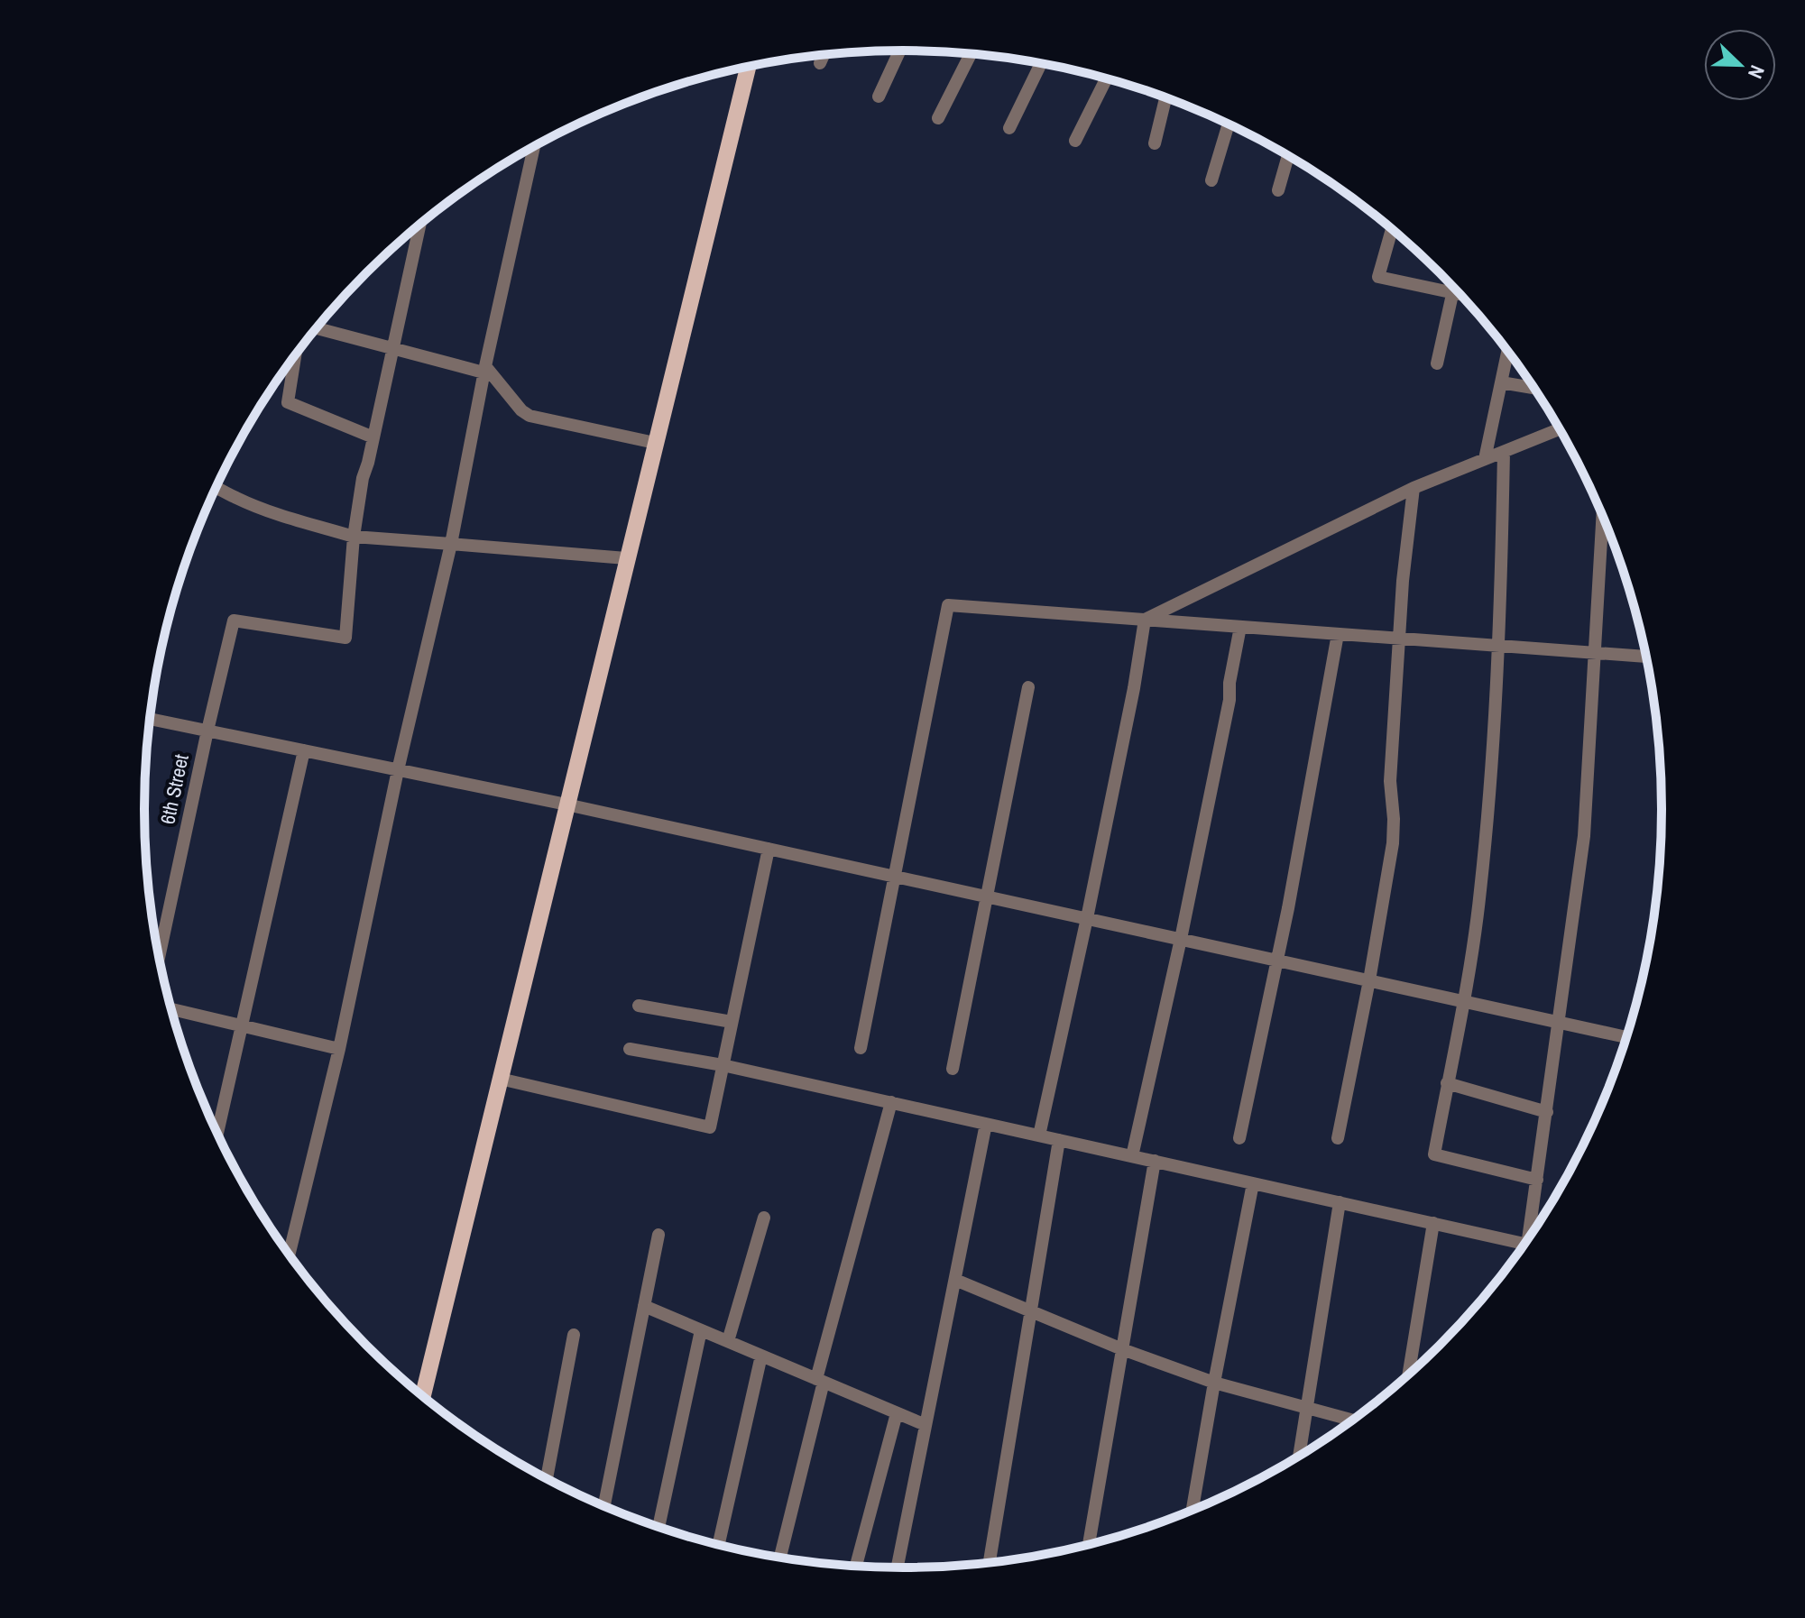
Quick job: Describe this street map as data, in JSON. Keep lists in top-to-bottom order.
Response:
{
  "streets": {
    "street": ["6th Street"]
  },
  "north": "bottom right"
}
